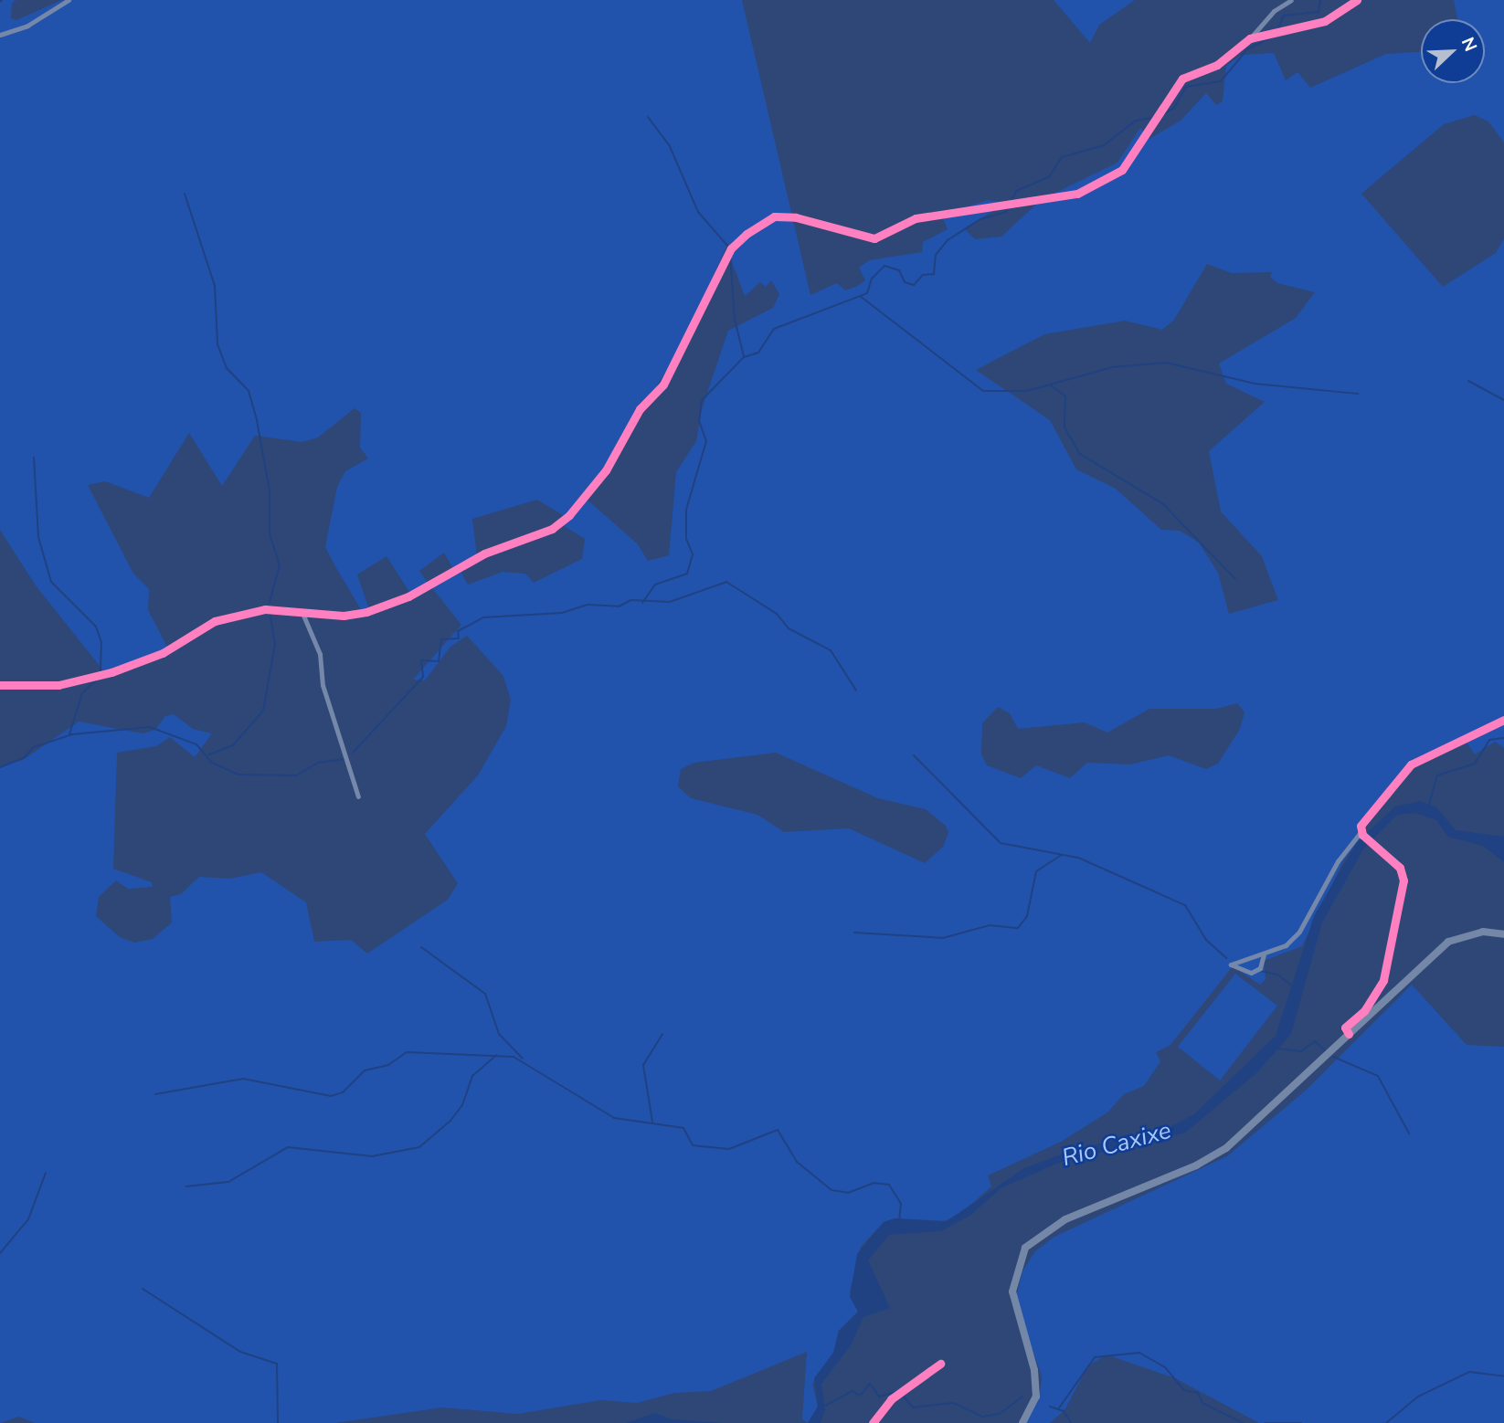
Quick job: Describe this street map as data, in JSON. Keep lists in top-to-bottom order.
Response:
{
  "water": ["Rio Caxixe"],
  "north": "top right"
}
